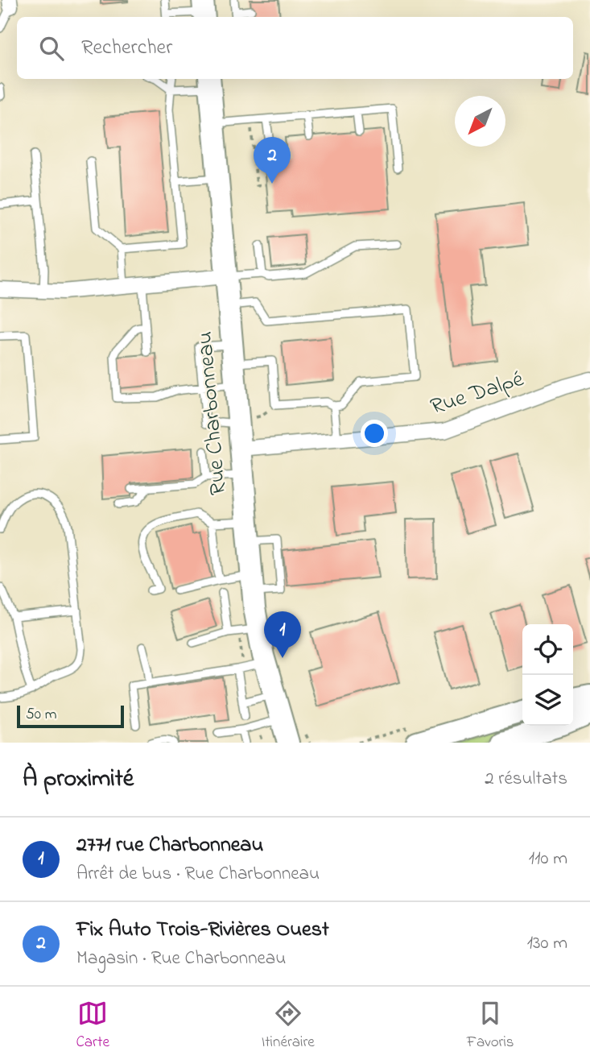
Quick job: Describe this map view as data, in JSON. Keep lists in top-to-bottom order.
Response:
{
  "streets": {
    "street": ["Rue Dalpé", "Rue Charbonneau"]
  },
  "crossings": [
    ["Rue Dalpé", "Rue Charbonneau"]
  ],
  "scale_bar": "50 m",
  "north": "bottom left",
  "page": {
    "search": "Rechercher",
    "pins": ["2", "1"],
    "scale": "50 m",
    "heading": ["À proximité", "2 résultats"],
    "list": [
      {
        "mark": "1",
        "name": "2771 rue Charbonneau",
        "note": "Arrêt de bus · Rue Charbonneau",
        "value": "110 m"
      },
      {
        "mark": "2",
        "name": "Fix Auto Trois-Rivières Ouest",
        "note": "Magasin · Rue Charbonneau",
        "value": "130 m"
      }
    ],
    "nav": ["Carte", "Itinéraire", "Favoris"]
  }
}
